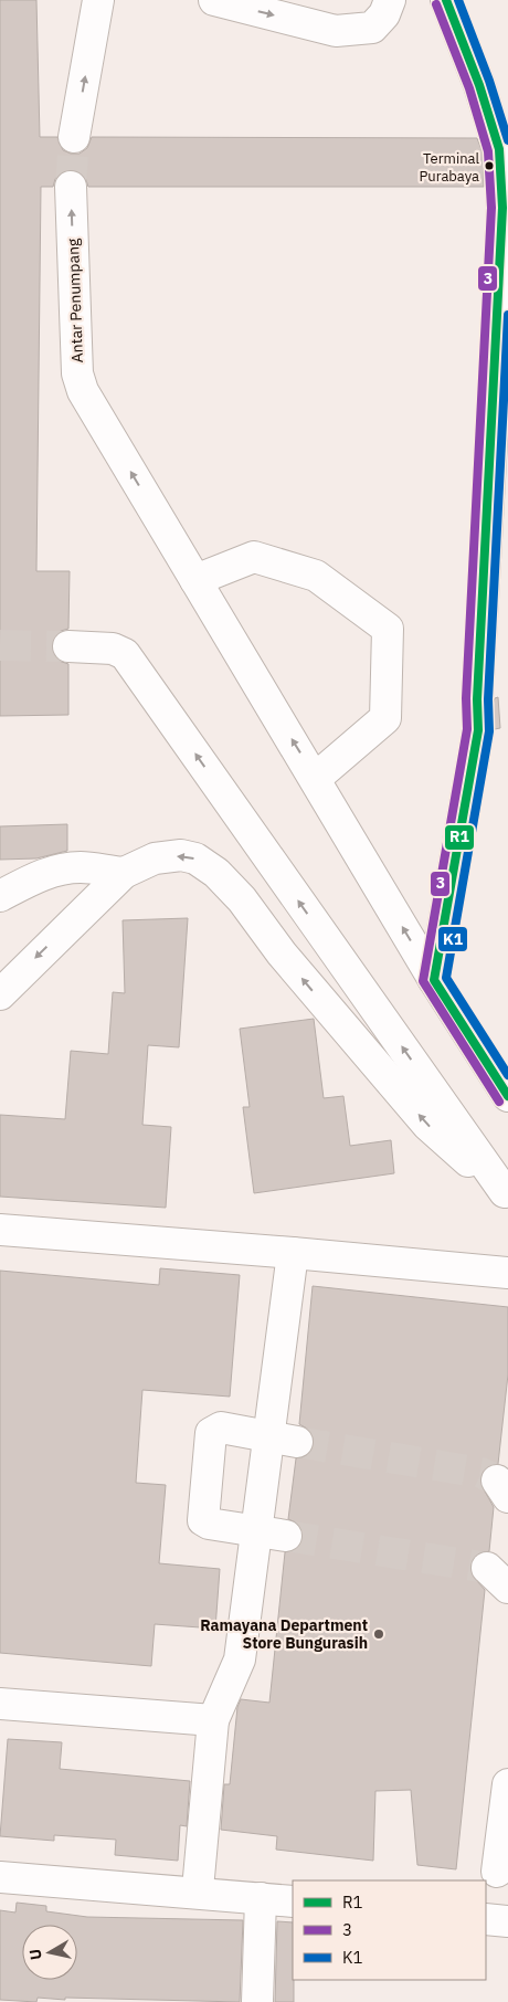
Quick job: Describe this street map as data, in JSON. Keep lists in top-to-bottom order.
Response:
{
  "streets": {
    "street": ["Antar Penumpang"]
  },
  "places": ["Terminal Purabaya", "Ramayana Department Store Bungurasih"],
  "lines": ["transit line R1", "transit line K1", "transit line 3"],
  "legend": ["R1", "3", "K1"],
  "north": "left"
}
